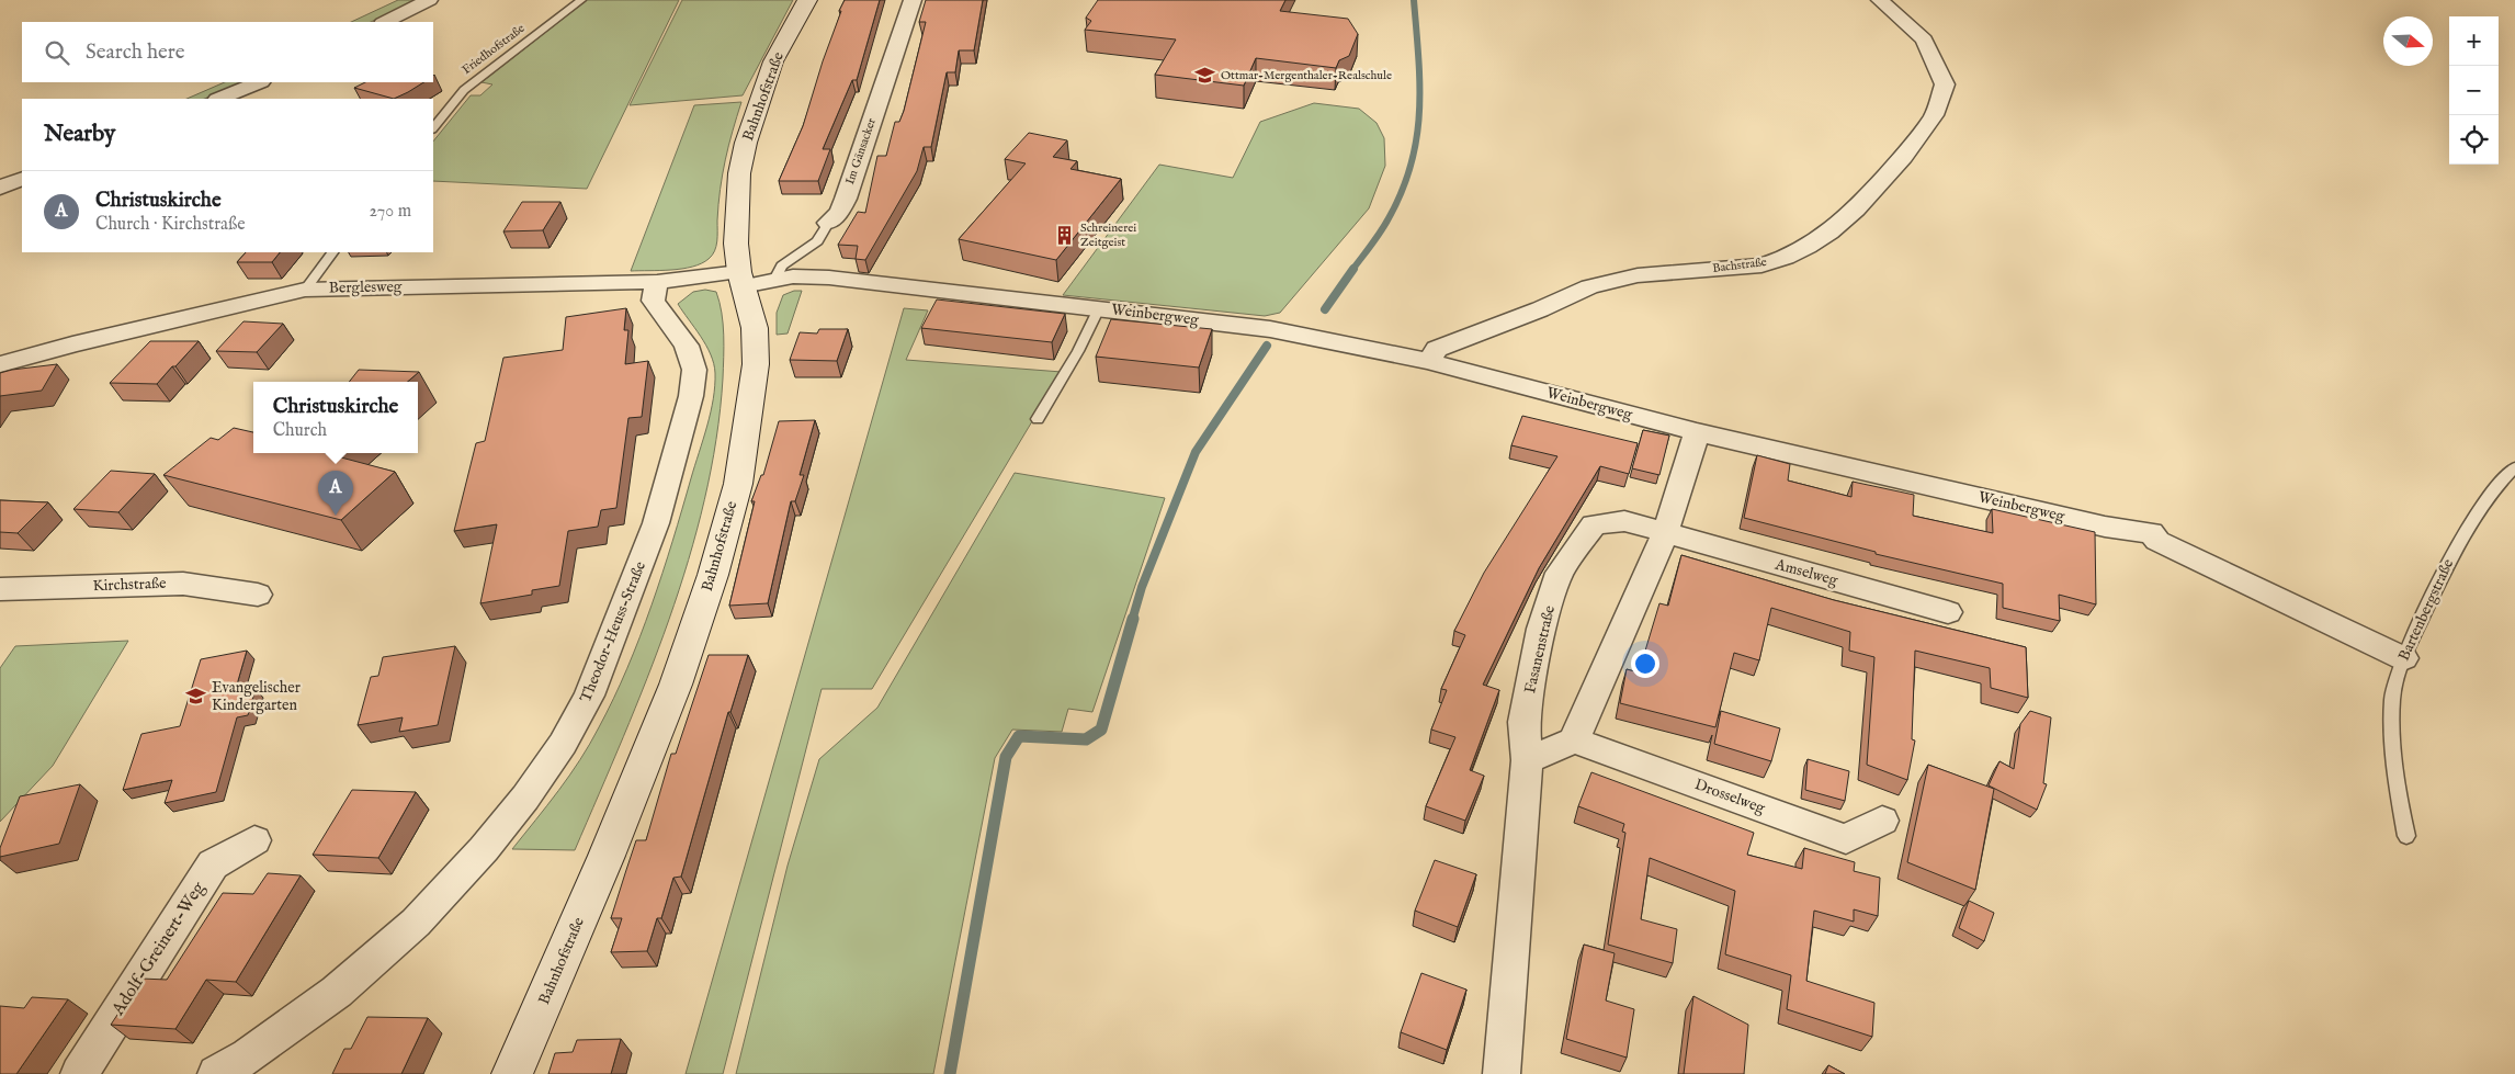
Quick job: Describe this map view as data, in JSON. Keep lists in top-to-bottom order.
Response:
{
  "streets": {
    "main road": ["Bahnhofstraße"],
    "street": [
      "Im Gänsacker",
      "Bachstraße",
      "Berglesweg",
      "Weinbergweg",
      "Amselweg",
      "Kirchstraße",
      "Theodor-Heuss-Straße",
      "Fasanenstraße",
      "Drosselweg",
      "Adolf-Greinert-Weg"
    ],
    "lane": ["Friedhofstraße", "Bartenbergstraße"]
  },
  "crossings": [
    ["Bahnhofstraße", "Im Gänsacker"],
    ["Bahnhofstraße", "Berglesweg"],
    ["Bahnhofstraße", "Weinbergweg"],
    ["Im Gänsacker", "Berglesweg"],
    ["Im Gänsacker", "Weinbergweg"],
    ["Bachstraße", "Weinbergweg"],
    ["Berglesweg", "Weinbergweg"],
    ["Berglesweg", "Theodor-Heuss-Straße"],
    ["Weinbergweg", "Bartenbergstraße"],
    ["Amselweg", "Fasanenstraße"]
  ],
  "places": {
    "school or university": ["Ottmar-Mergenthaler-Realschule", "Evangelischer Kindergarten"],
    "building": ["Schreinerei Zeitgeist"]
  },
  "north": "right",
  "page": {
    "map_buttons": ["+", "−"],
    "search": "Search here",
    "heading": "Nearby",
    "list": [
      {
        "mark": "A",
        "name": "Christuskirche",
        "note": "Church · Kirchstraße",
        "value": "270 m"
      }
    ],
    "popup": ["Christuskirche", "Church"],
    "pins": "A"
  }
}
